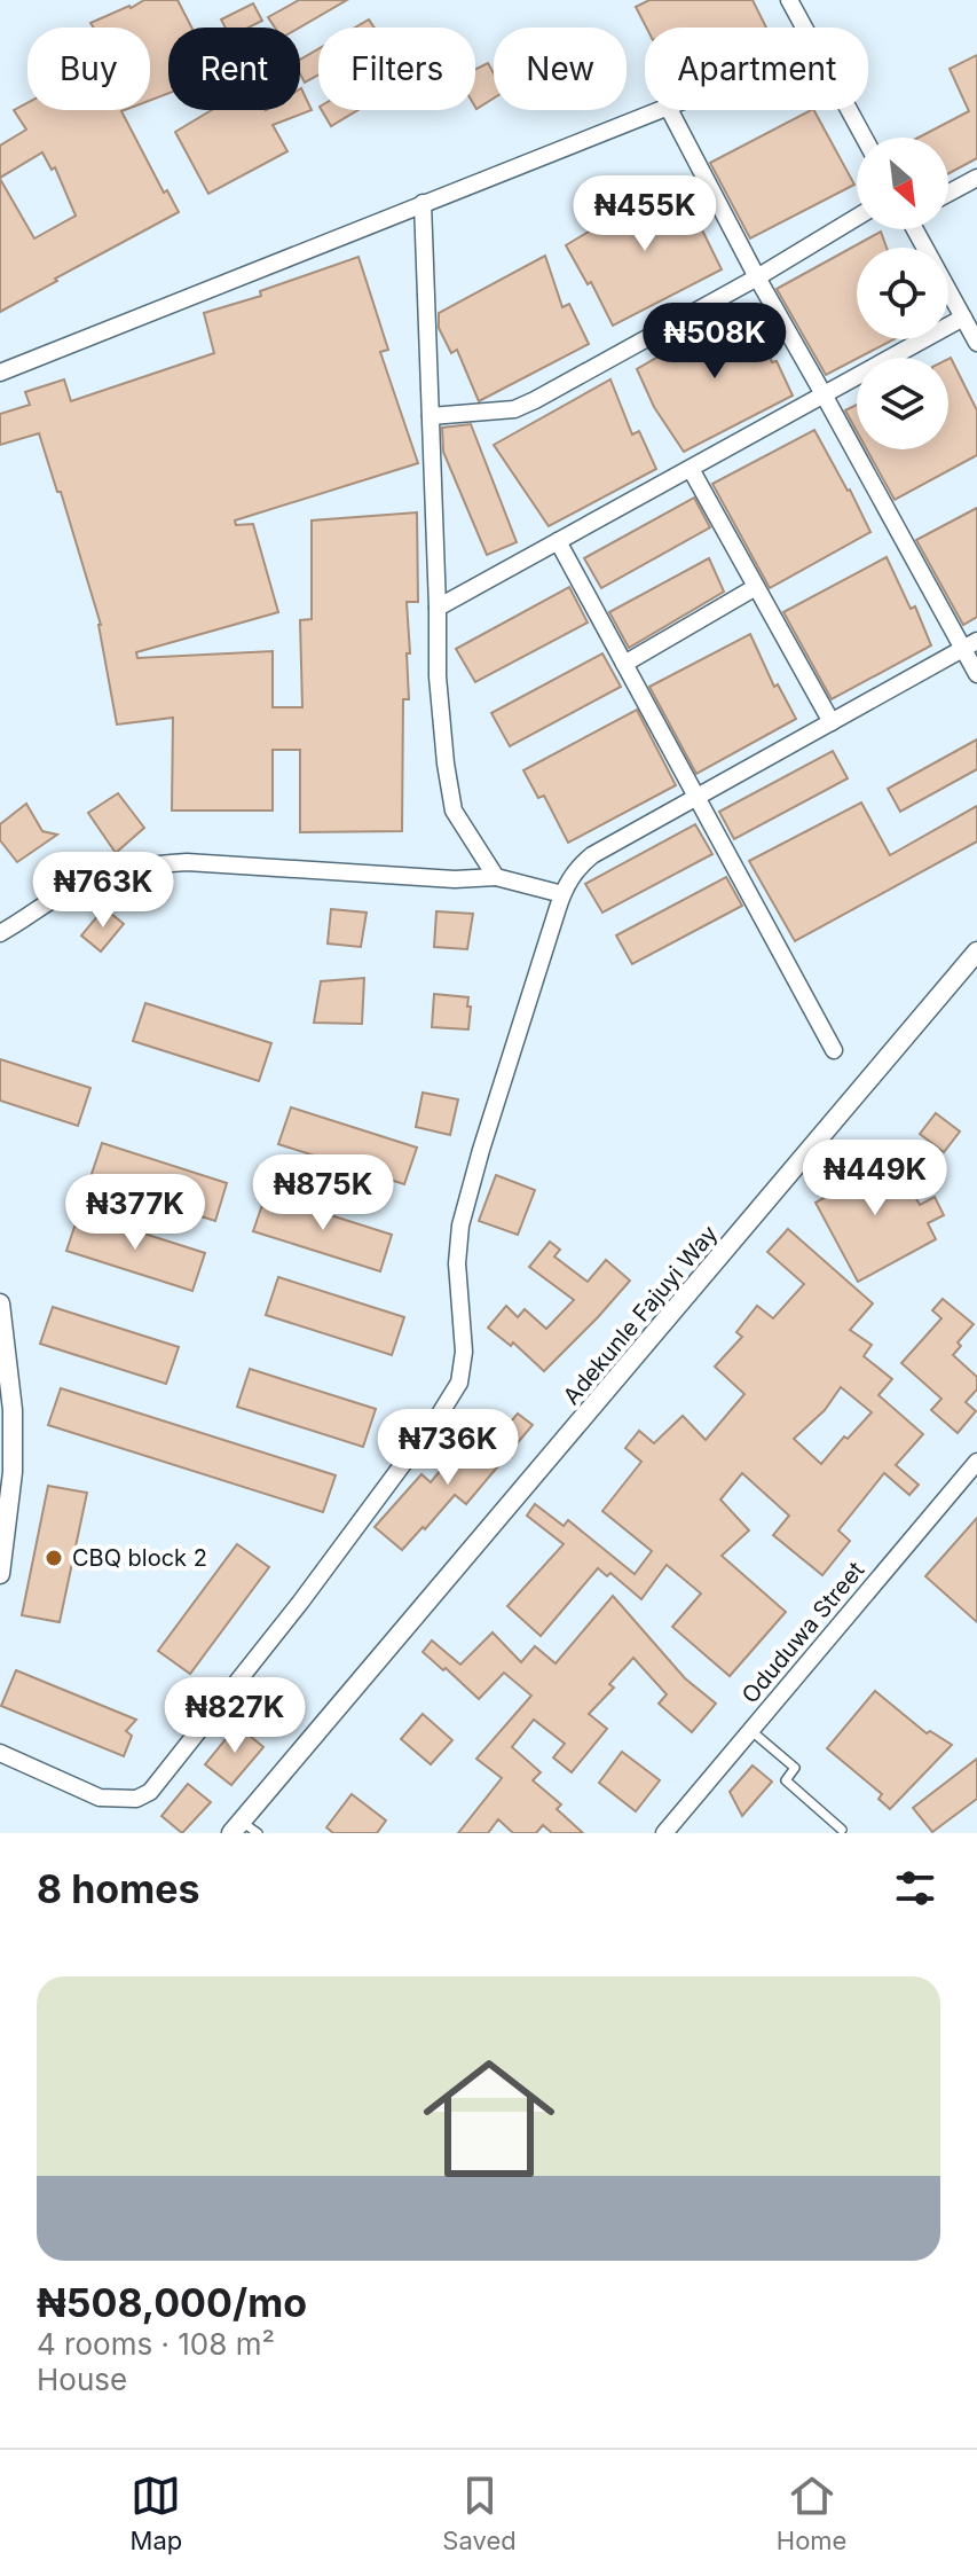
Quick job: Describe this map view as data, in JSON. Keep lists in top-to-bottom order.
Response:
{
  "streets": {
    "street": ["Adekunle Fajuyi Way", "Oduduwa Street"]
  },
  "places": ["CBQ block 2"],
  "north": "bottom right",
  "page": {
    "chip": [
      "Buy",
      "Rent",
      "Filters",
      "New",
      "Apartment"
    ],
    "price": [
      "₦455K",
      "₦508K",
      "₦763K",
      "₦449K",
      "₦875K",
      "₦377K",
      "₦736K",
      "₦827K"
    ],
    "heading": "8 homes",
    "list": [
      {
        "name": "₦508,000/mo",
        "note": "4 rooms · 108 m² · House"
      }
    ],
    "tabs": ["Map", "Saved", "Home"]
  }
}
